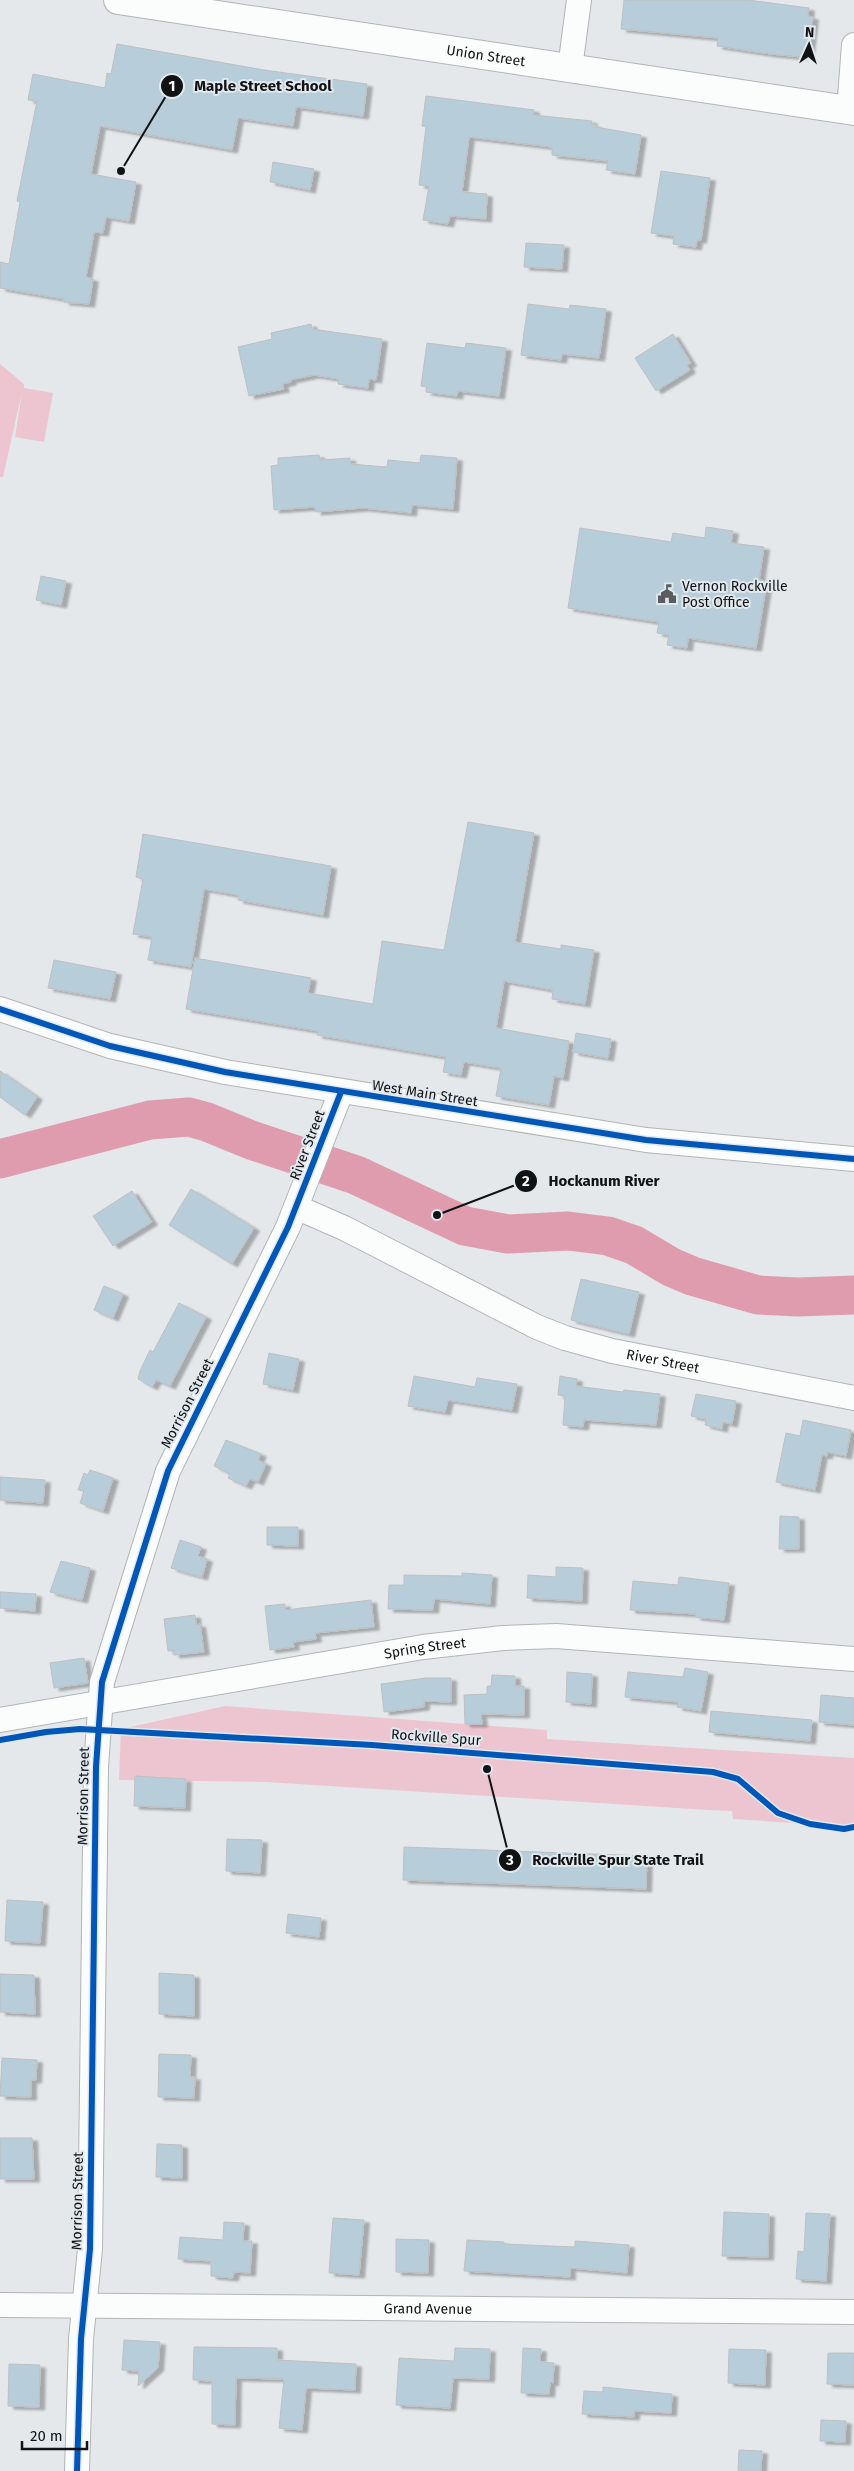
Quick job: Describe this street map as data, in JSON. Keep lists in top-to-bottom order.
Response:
{
  "streets": {
    "main road": ["Union Street"],
    "street": [
      "West Main Street",
      "River Street",
      "Morrison Street",
      "Spring Street",
      "Grand Avenue"
    ],
    "cycle path": ["Rockville Spur"]
  },
  "crossings": [
    ["West Main Street", "River Street"],
    ["River Street", "Morrison Street"],
    ["Morrison Street", "Spring Street"],
    ["Morrison Street", "Grand Avenue"]
  ],
  "places": {
    "other": ["Maple Street School", "Hockanum River", "Rockville Spur State Trail"],
    "public building": ["Vernon Rockville Post Office"]
  },
  "scale_bar": "20 m",
  "north": "top"
}
